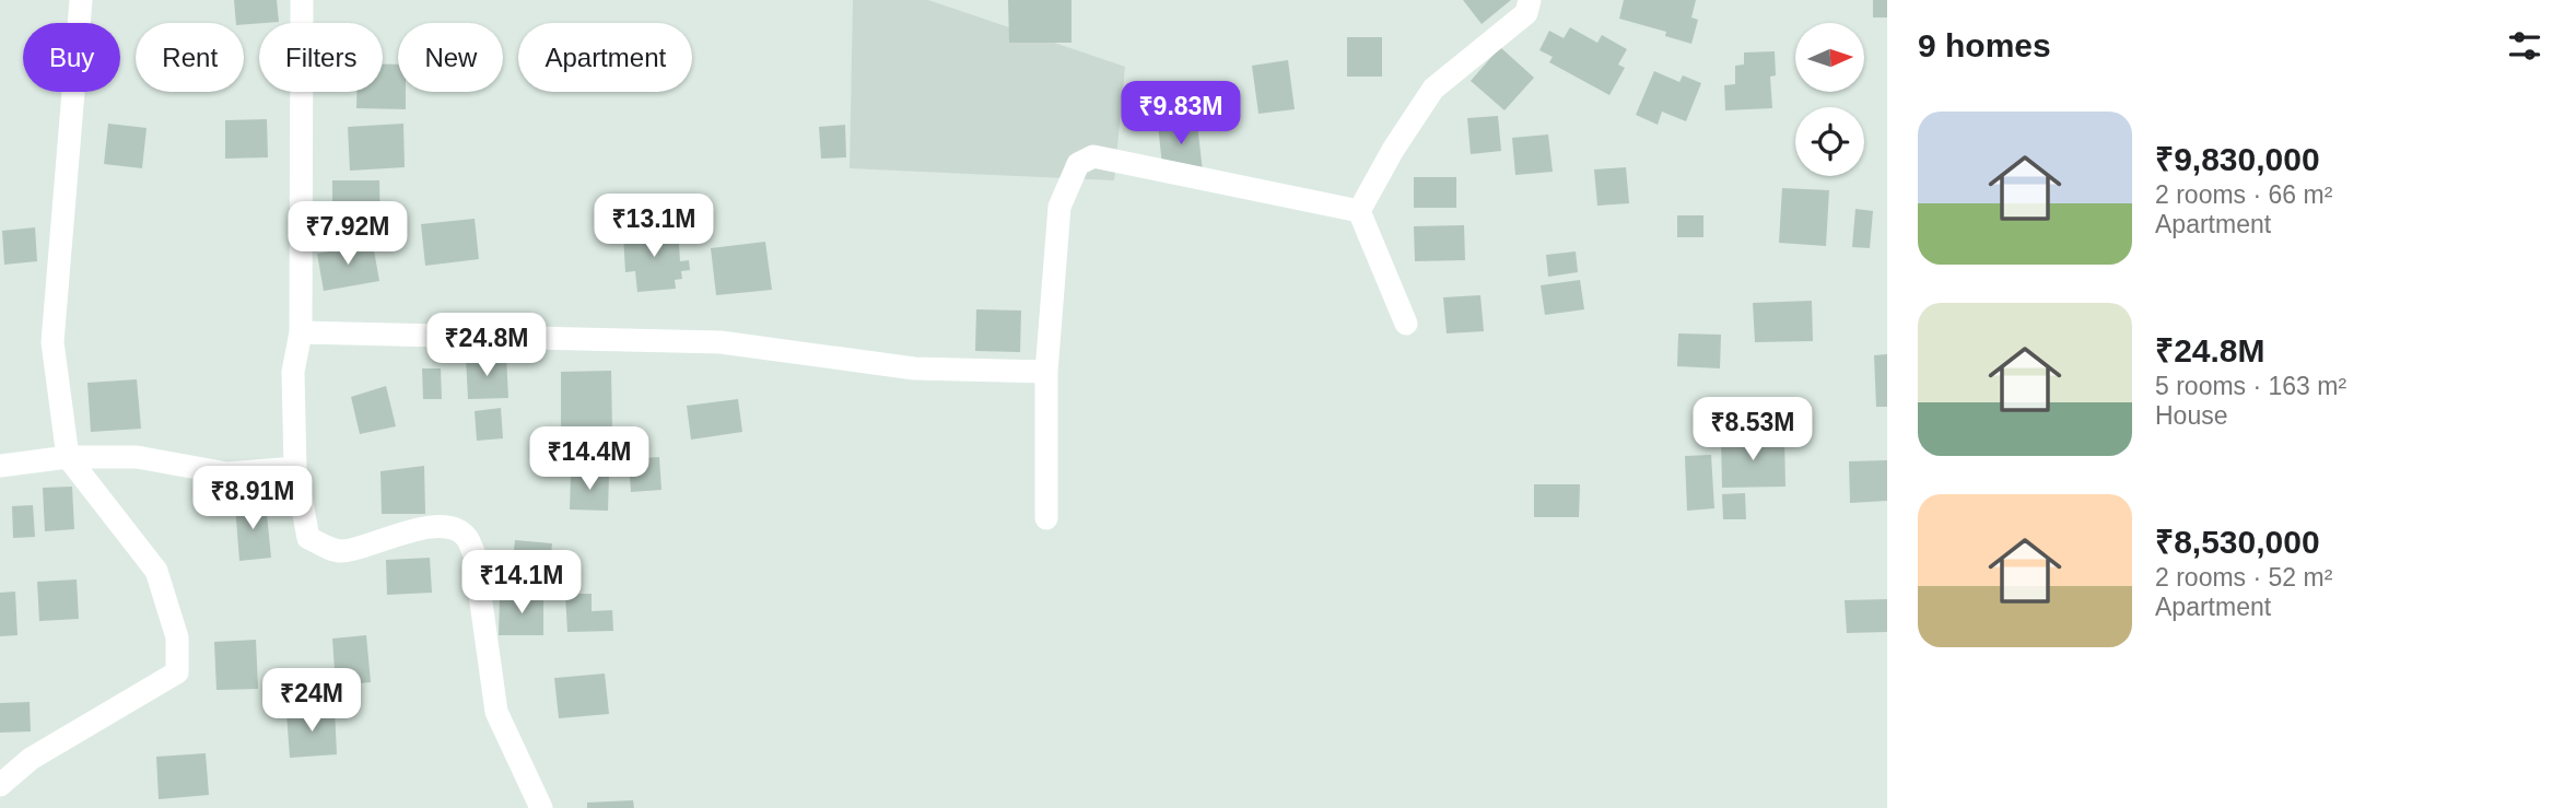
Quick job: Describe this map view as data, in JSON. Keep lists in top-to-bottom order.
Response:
{
  "north": "right",
  "page": {
    "heading": "9 homes",
    "chip": [
      "Buy",
      "Rent",
      "Filters",
      "New",
      "Apartment"
    ],
    "price": [
      "₹9.83M",
      "₹13.1M",
      "₹7.92M",
      "₹24.8M",
      "₹8.53M",
      "₹14.4M",
      "₹8.91M",
      "₹14.1M",
      "₹24M"
    ],
    "list": [
      {
        "name": "₹9,830,000",
        "note": "2 rooms · 66 m² · Apartment"
      },
      {
        "name": "₹24.8M",
        "note": "5 rooms · 163 m² · House"
      },
      {
        "name": "₹8,530,000",
        "note": "2 rooms · 52 m² · Apartment"
      }
    ]
  }
}
